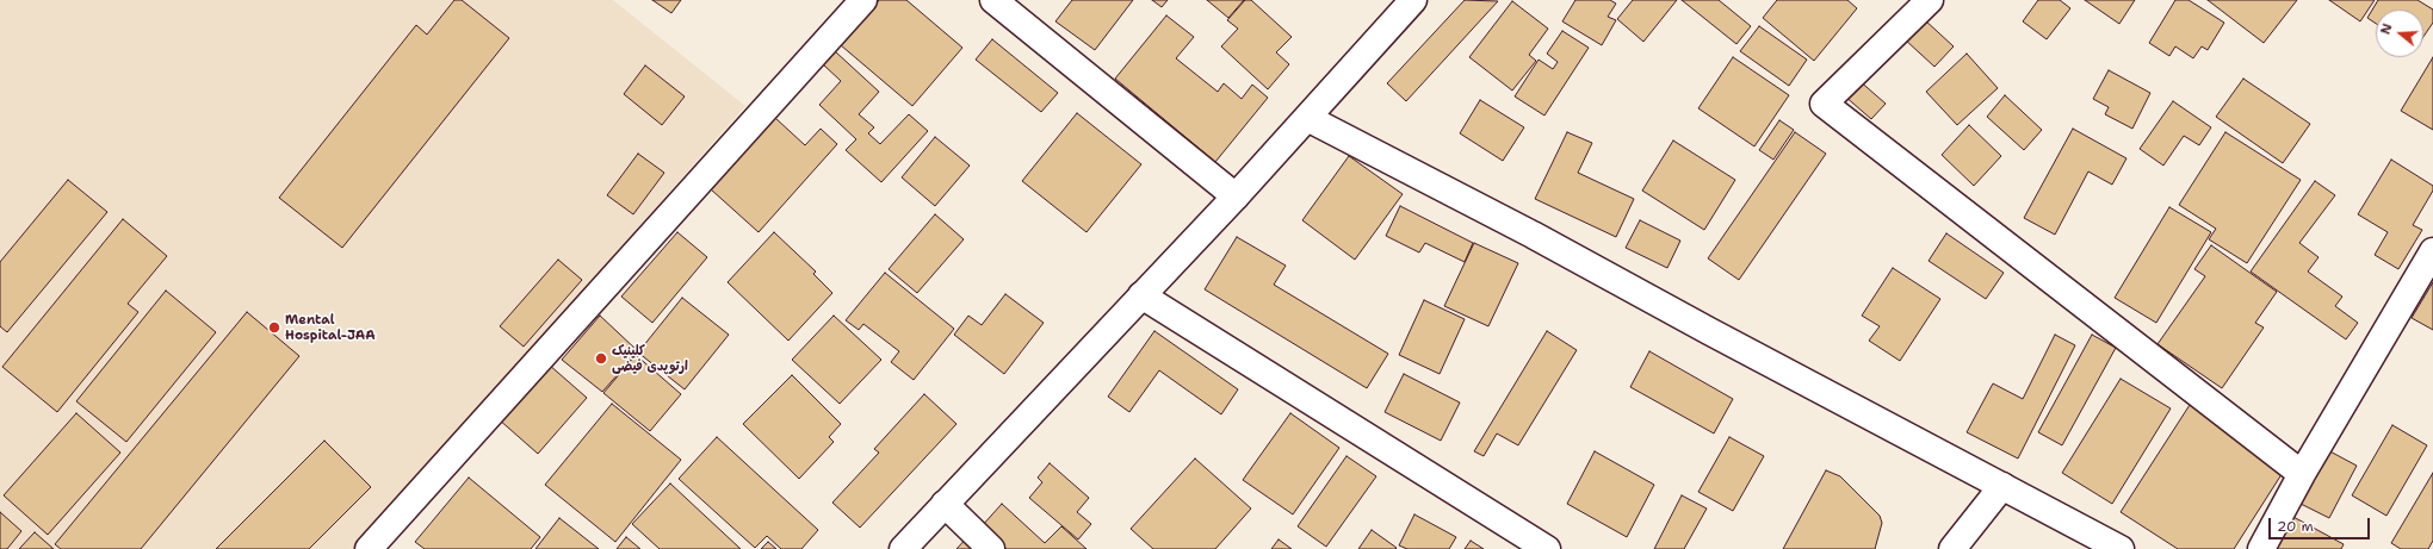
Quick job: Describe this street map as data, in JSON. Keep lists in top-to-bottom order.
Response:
{
  "places": ["Mental Hospital-JAA", "کلینیک ارتوپدی فیضی"],
  "scale_bar": "20 m",
  "north": "left"
}
